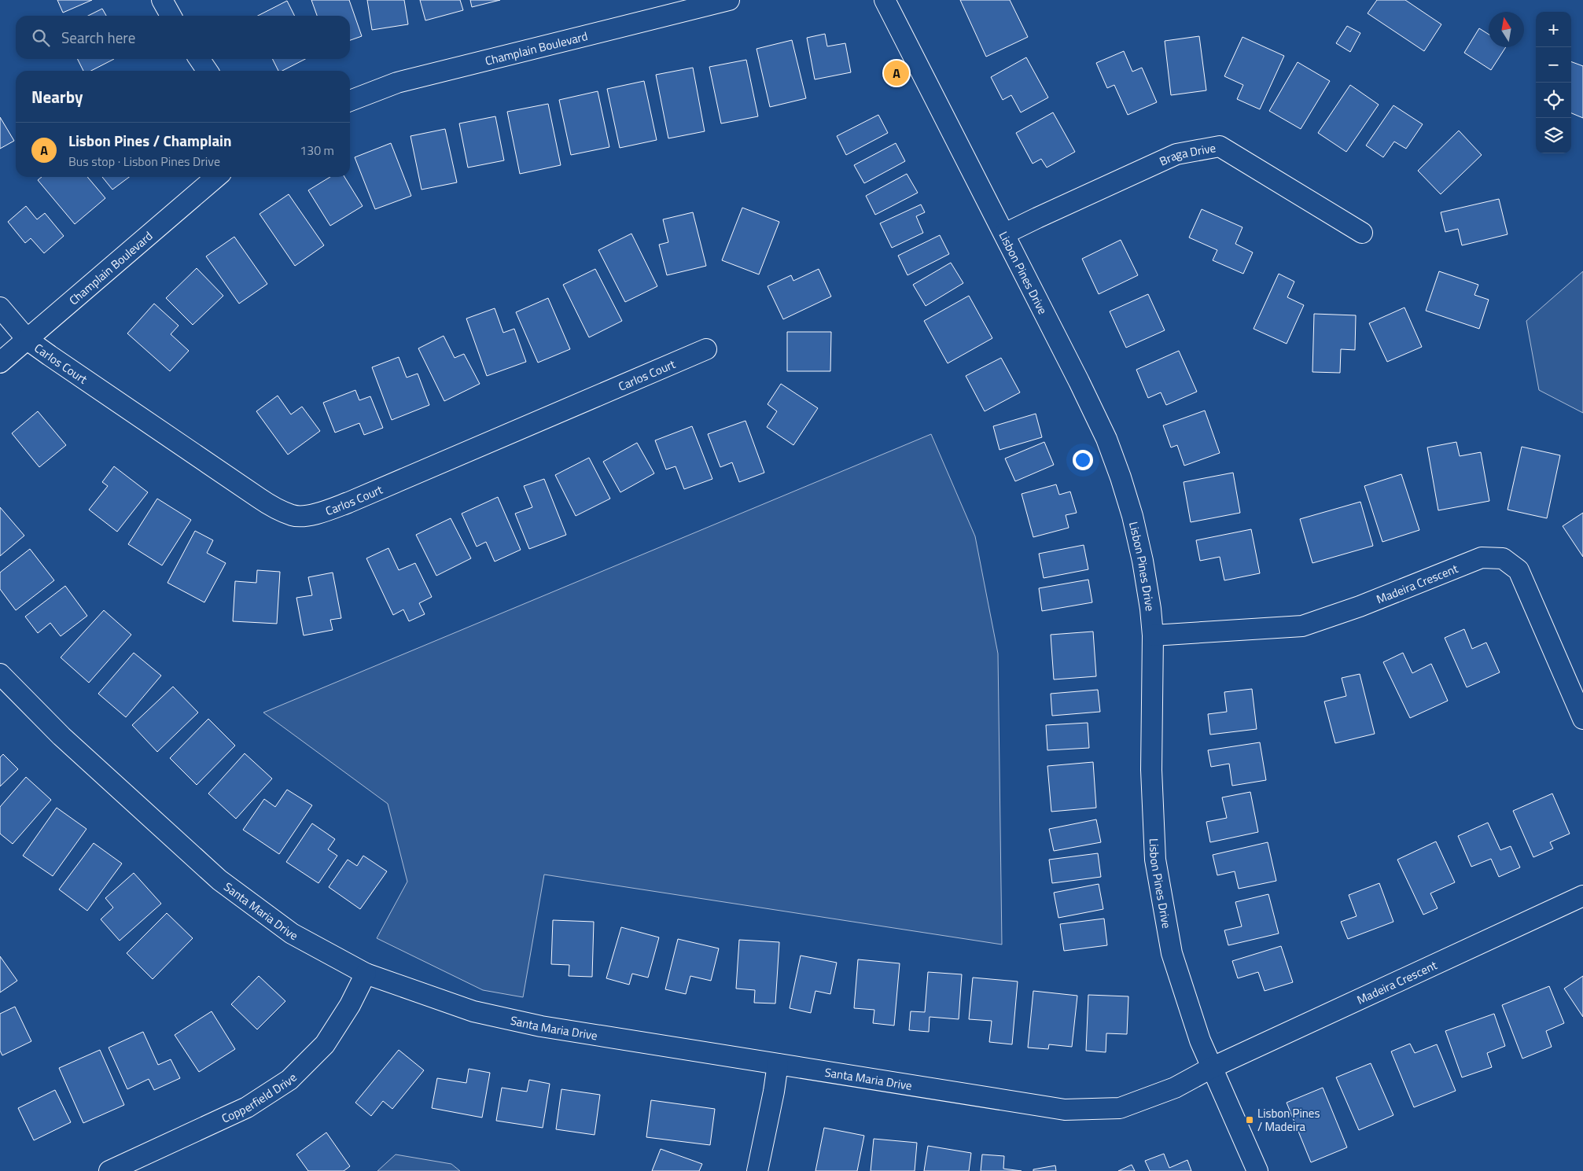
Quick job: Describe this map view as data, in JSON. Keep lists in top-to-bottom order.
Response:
{
  "streets": {
    "street": [
      "Champlain Boulevard",
      "Braga Drive",
      "Lisbon Pines Drive",
      "Carlos Court",
      "Madeira Crescent",
      "Santa Maria Drive",
      "Copperfield Drive"
    ]
  },
  "crossings": [
    ["Champlain Boulevard", "Carlos Court"],
    ["Braga Drive", "Lisbon Pines Drive"],
    ["Lisbon Pines Drive", "Madeira Crescent"],
    ["Lisbon Pines Drive", "Santa Maria Drive"],
    ["Madeira Crescent", "Santa Maria Drive"],
    ["Santa Maria Drive", "Copperfield Drive"]
  ],
  "places": {
    "transit": ["Lisbon Pines / Madeira"]
  },
  "north": "top",
  "page": {
    "map_buttons": ["+", "−"],
    "search": "Search here",
    "pins": "A",
    "heading": "Nearby",
    "list": [
      {
        "mark": "A",
        "name": "Lisbon Pines / Champlain",
        "note": "Bus stop · Lisbon Pines Drive",
        "value": "130 m"
      }
    ]
  }
}
